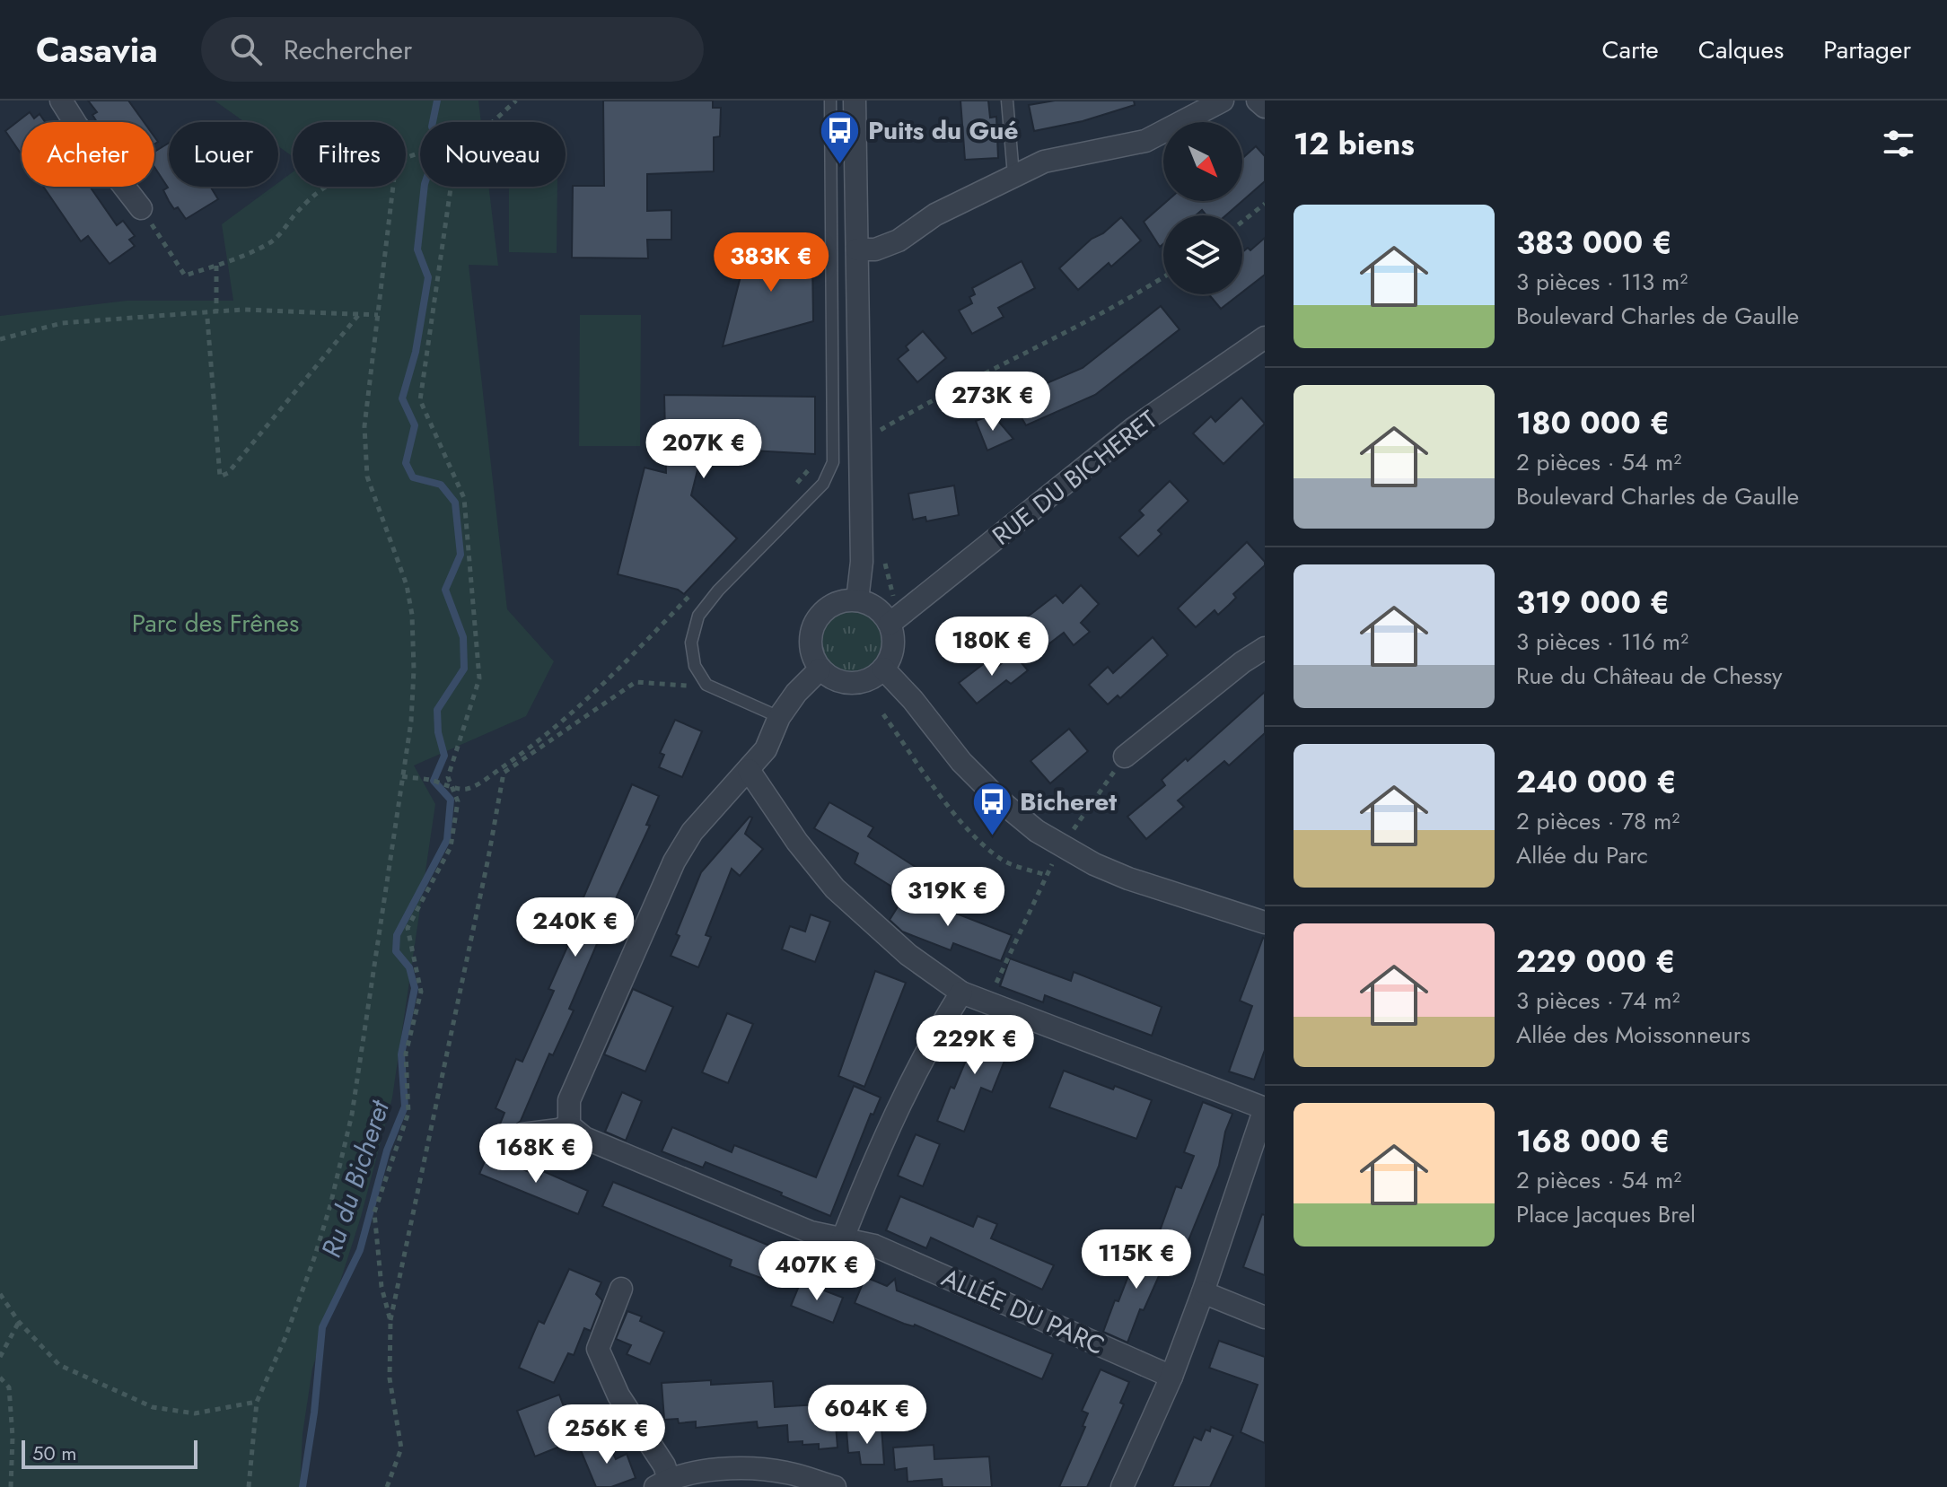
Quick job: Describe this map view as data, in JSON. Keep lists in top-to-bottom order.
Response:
{
  "streets": {
    "street": ["RUE DU BICHERET", "ALLÉE DU PARC"]
  },
  "water": ["Ru du Bicheret"],
  "parks": ["Parc des Frênes"],
  "places": {
    "bus stop": ["Puits du Gué", "Bicheret"]
  },
  "scale_bar": "50 m",
  "north": "bottom right",
  "page": {
    "header": "Casavia",
    "search": "Rechercher",
    "nav": ["Carte", "Calques", "Partager"],
    "heading": "12 biens",
    "chip": [
      "Acheter",
      "Louer",
      "Filtres",
      "Nouveau"
    ],
    "list": [
      {
        "name": "383 000 €",
        "note": "3 pièces · 113 m² · Boulevard Charles de Gaulle"
      },
      {
        "name": "180 000 €",
        "note": "2 pièces · 54 m² · Boulevard Charles de Gaulle"
      },
      {
        "name": "319 000 €",
        "note": "3 pièces · 116 m² · Rue du Château de Chessy"
      },
      {
        "name": "240 000 €",
        "note": "2 pièces · 78 m² · Allée du Parc"
      },
      {
        "name": "229 000 €",
        "note": "3 pièces · 74 m² · Allée des Moissonneurs"
      },
      {
        "name": "168 000 €",
        "note": "2 pièces · 54 m² · Place Jacques Brel"
      }
    ],
    "price": [
      "383K €",
      "273K €",
      "207K €",
      "180K €",
      "319K €",
      "240K €",
      "229K €",
      "168K €",
      "115K €",
      "407K €",
      "604K €",
      "256K €"
    ],
    "scale": "50 m"
  }
}
